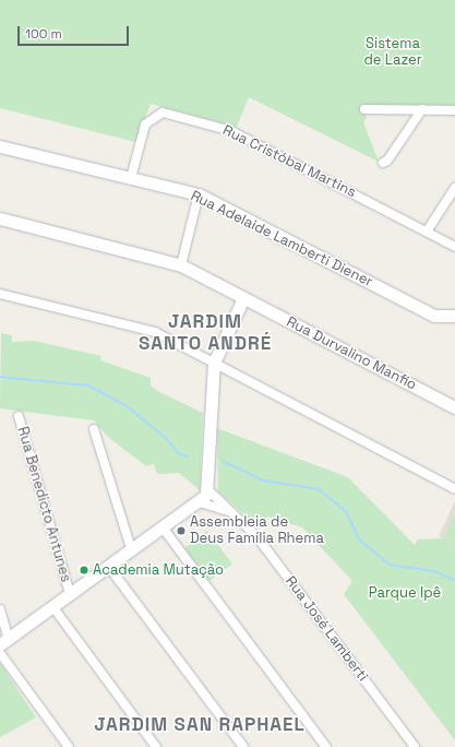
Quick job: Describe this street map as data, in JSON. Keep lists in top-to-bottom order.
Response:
{
  "streets": {
    "street": [
      "Rua Cristóbal Martins",
      "Rua Adelaide Lamberti Diener",
      "Rua Durvalino Manfio",
      "Rua Benedicto Antunes",
      "Rua José Lamberti"
    ]
  },
  "crossings": [
    ["Rua Cristóbal Martins", "Rua Adelaide Lamberti Diener"]
  ],
  "districts": ["JARDIM SANTO ANDRÉ", "JARDIM SAN RAPHAEL"],
  "parks": ["Sistema de Lazer", "Parque Ipê"],
  "places": ["Assembleia de Deus Família Rhema", "Academia Mutação"],
  "scale_bar": "100 m"
}
